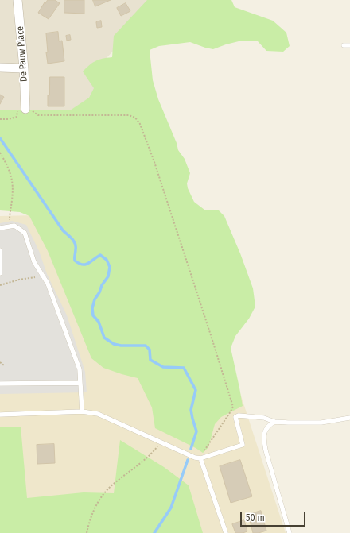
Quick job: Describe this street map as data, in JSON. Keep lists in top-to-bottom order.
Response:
{
  "streets": {
    "street": ["De Pauw Place"]
  },
  "scale_bar": "50 m"
}
